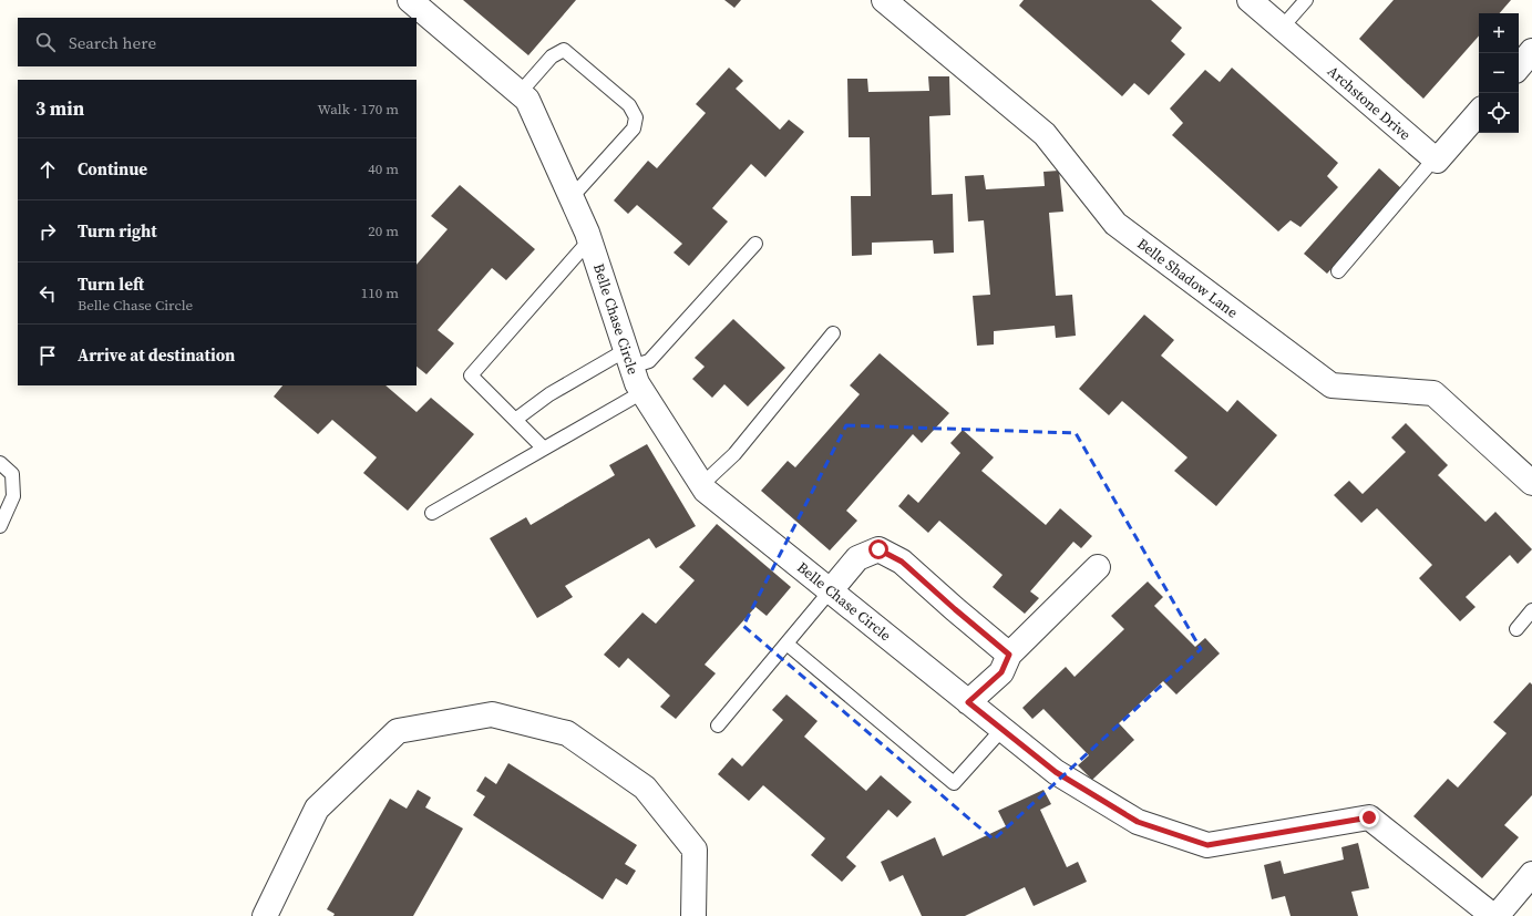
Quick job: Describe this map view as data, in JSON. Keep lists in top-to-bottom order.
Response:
{
  "streets": {
    "street": ["Archstone Drive", "Belle Shadow Lane", "Belle Chase Circle"]
  },
  "page": {
    "map_buttons": ["+", "−"],
    "search": "Search here",
    "heading": ["3 min", "Walk · 170 m"],
    "list": [
      ["Continue", "40 m"],
      ["Turn right", "20 m"],
      ["Turn left", "Belle Chase Circle", "110 m"],
      "Arrive at destination"
    ]
  }
}
